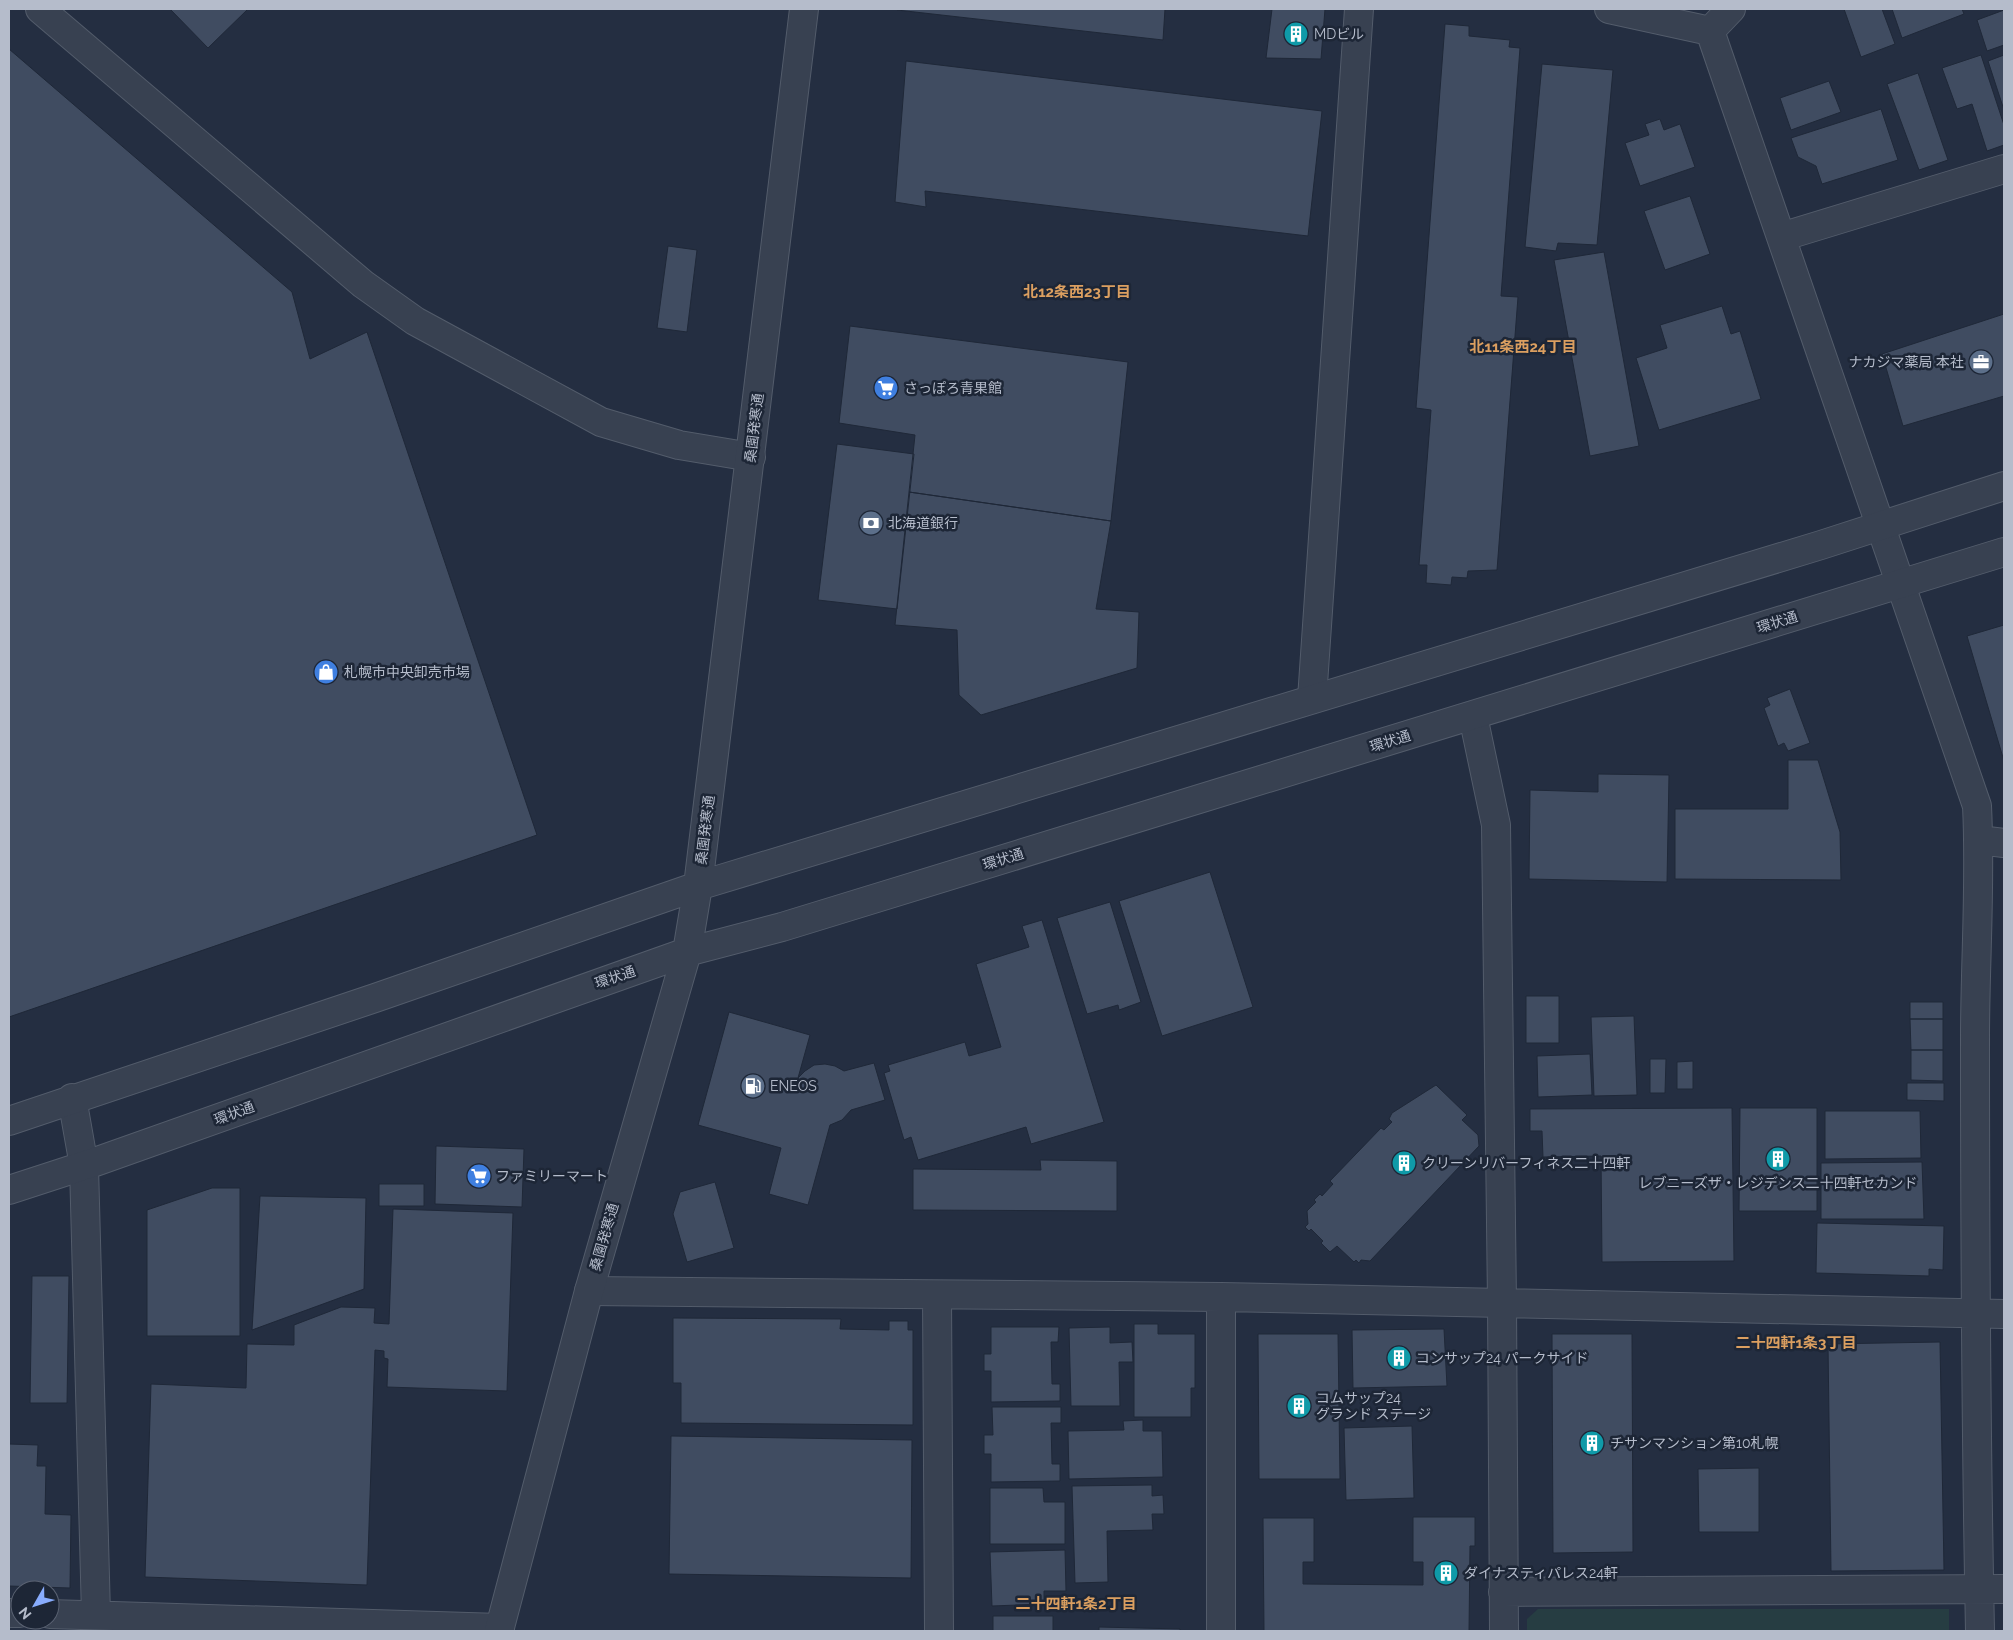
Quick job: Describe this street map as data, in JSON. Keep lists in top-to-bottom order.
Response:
{
  "streets": {
    "street": ["桑園発寒通", "環状通"]
  },
  "crossings": [
    ["桑園発寒通", "環状通"]
  ],
  "districts": [
    "北12条西23丁目",
    "北11条西24丁目",
    "二十四軒1条3丁目",
    "二十四軒1条2丁目"
  ],
  "places": {
    "building": [
      "MDビル",
      "レブニーズザ・レジデンス二十四軒セカンド",
      "クリーンリバーフィネス二十四軒",
      "コンサップ24 パークサイド",
      "コムサップ24 グランド ステージ",
      "チサンマンション第10札幌",
      "ダイナスティパレス24軒"
    ],
    "office": ["ナカジマ薬局 本社"],
    "supermarket": ["さっぽろ青果館", "ファミリーマート"],
    "bank": ["北海道銀行"],
    "shop": ["札幌市中央卸売市場"],
    "fuel station": ["ENEOS"]
  },
  "north": "bottom left"
}
